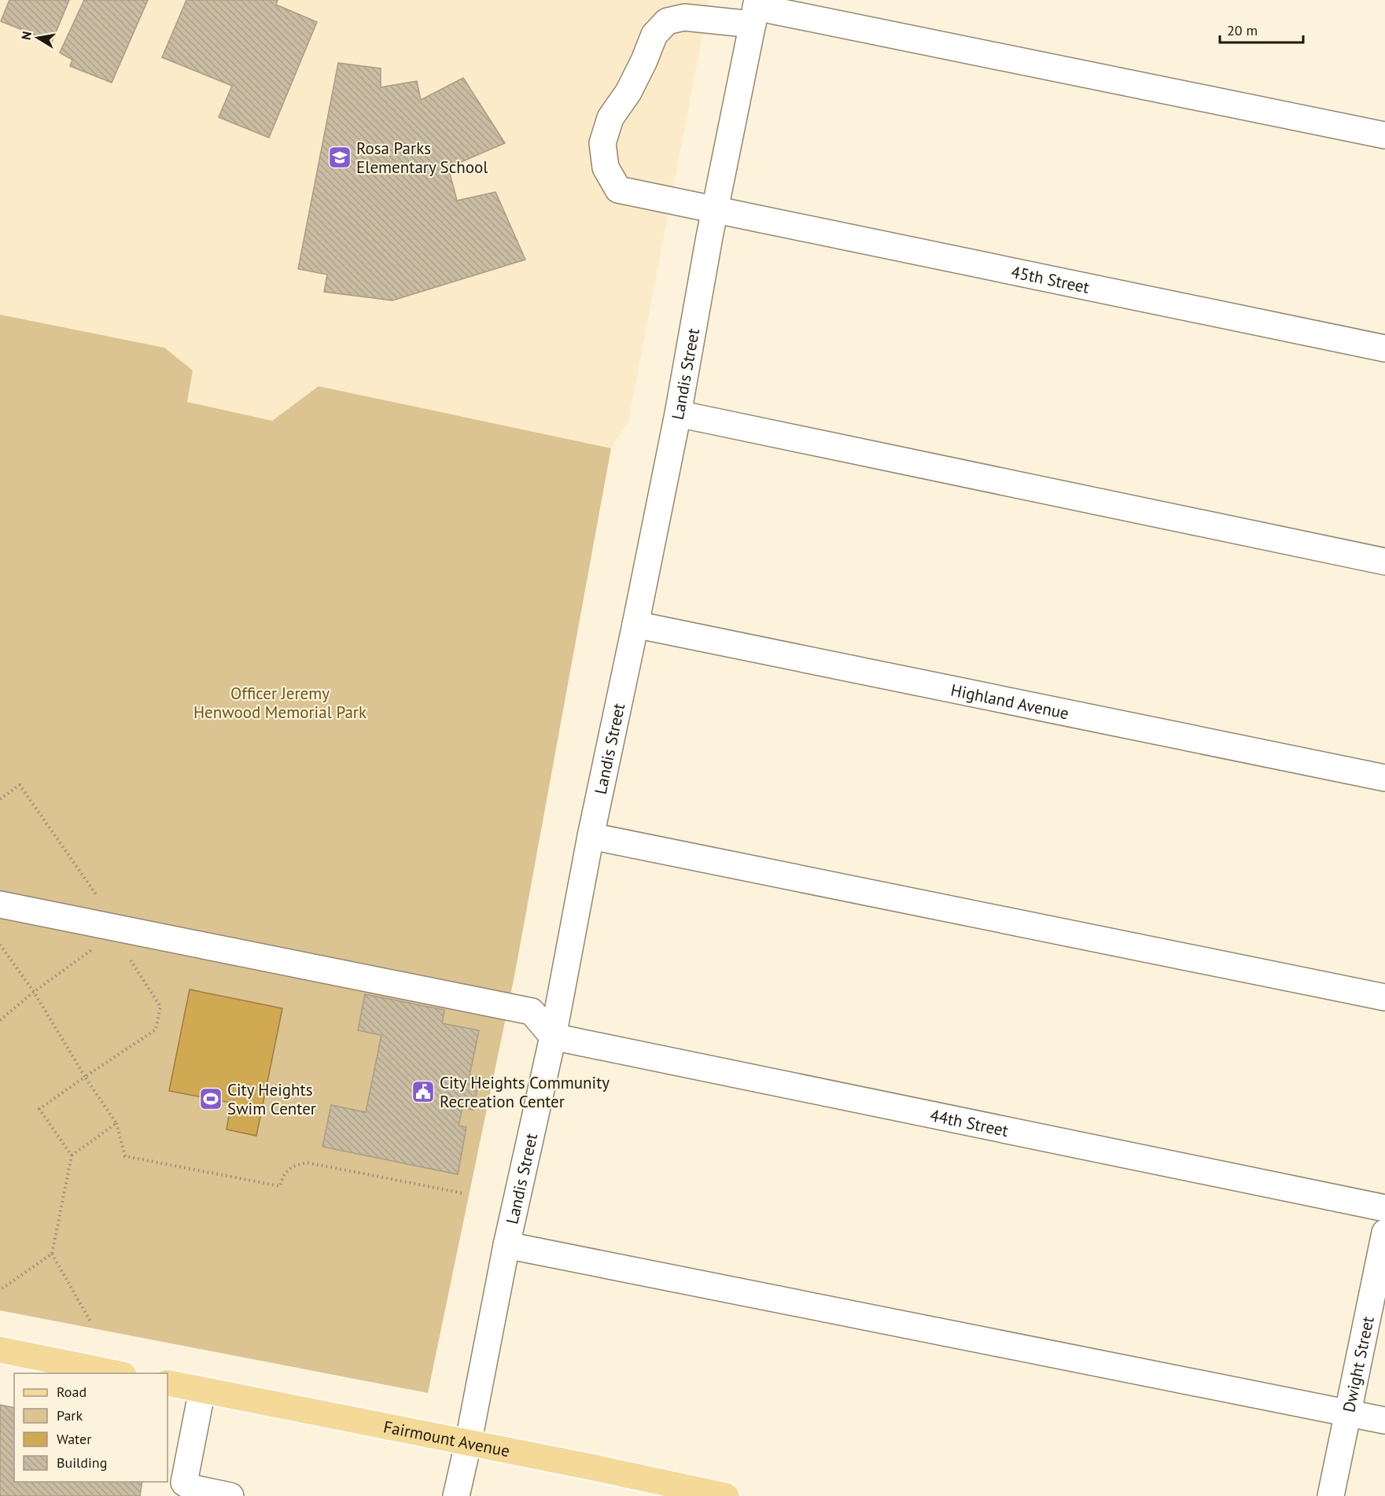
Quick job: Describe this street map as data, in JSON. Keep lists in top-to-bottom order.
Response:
{
  "streets": {
    "main road": ["Fairmount Avenue"],
    "street": [
      "45th Street",
      "Landis Street",
      "Highland Avenue",
      "44th Street",
      "Dwight Street"
    ]
  },
  "crossings": [
    ["45th Street", "Landis Street"],
    ["Landis Street", "Highland Avenue"],
    ["Landis Street", "44th Street"],
    ["Landis Street", "Fairmount Avenue"]
  ],
  "parks": ["Officer Jeremy Henwood Memorial Park"],
  "places": {
    "school or university": ["Rosa Parks Elementary School"],
    "public building": ["City Heights Community Recreation Center"],
    "sports": ["City Heights Swim Center"]
  },
  "legend": [
    "Road",
    "Park",
    "Water",
    "Building"
  ],
  "scale_bar": "20 m",
  "north": "left"
}
